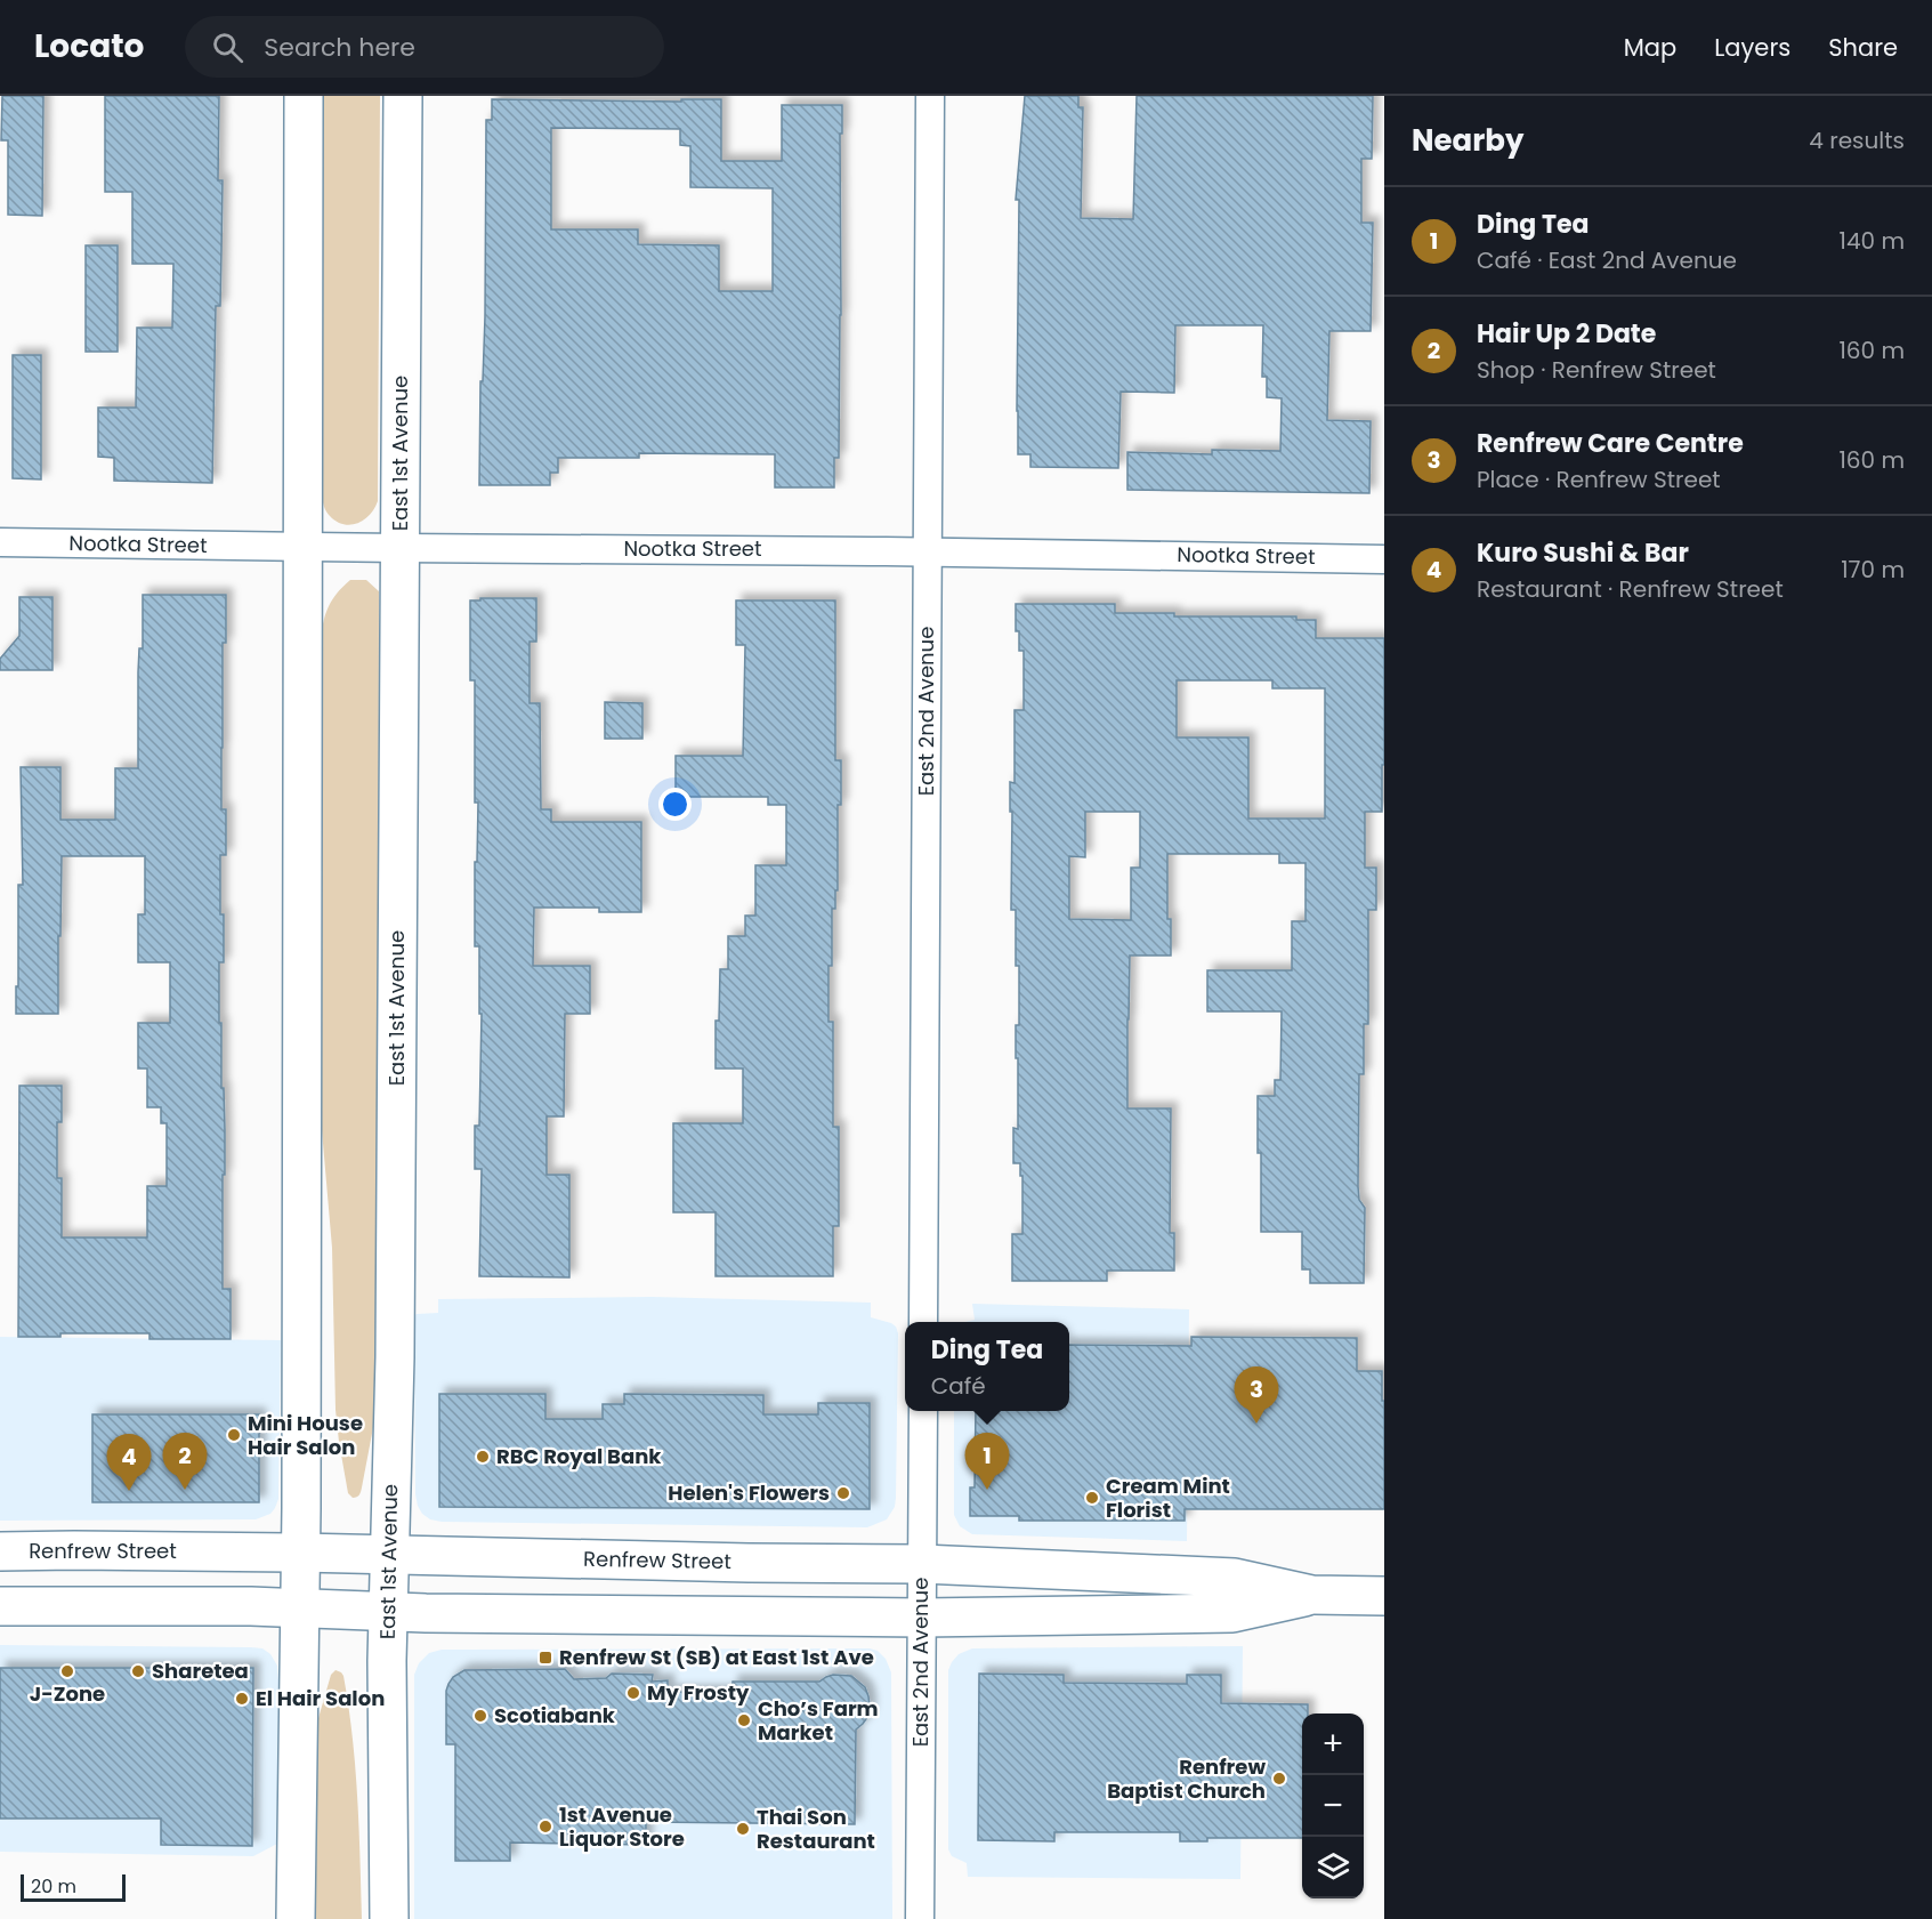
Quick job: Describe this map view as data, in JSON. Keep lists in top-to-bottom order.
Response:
{
  "streets": {
    "main road": ["East 1st Avenue", "Renfrew Street"],
    "street": ["Nootka Street", "East 2nd Avenue"]
  },
  "crossings": [
    ["East 1st Avenue", "Nootka Street"],
    ["East 1st Avenue", "Renfrew Street"],
    ["Nootka Street", "East 2nd Avenue"],
    ["East 2nd Avenue", "Renfrew Street"]
  ],
  "places": {
    "other": [
      "Mini House Hair Salon",
      "RBC Royal Bank",
      "Helen's Flowers",
      "Cream Mint Florist",
      "J-Zone",
      "Sharetea",
      "My Frosty",
      "El Hair Salon",
      "Scotiabank",
      "Cho’s Farm Market",
      "Renfrew Baptist Church",
      "1st Avenue Liquor Store",
      "Thai Son Restaurant"
    ],
    "transit": ["Renfrew St (SB) at East 1st Ave"]
  },
  "scale_bar": "20 m",
  "page": {
    "header": "Locato",
    "search": "Search here",
    "nav": ["Map", "Layers", "Share"],
    "heading": ["Nearby", "4 results"],
    "list": [
      {
        "mark": "1",
        "name": "Ding Tea",
        "note": "Café · East 2nd Avenue",
        "value": "140 m"
      },
      {
        "mark": "2",
        "name": "Hair Up 2 Date",
        "note": "Shop · Renfrew Street",
        "value": "160 m"
      },
      {
        "mark": "3",
        "name": "Renfrew Care Centre",
        "note": "Place · Renfrew Street",
        "value": "160 m"
      },
      {
        "mark": "4",
        "name": "Kuro Sushi & Bar",
        "note": "Restaurant · Renfrew Street",
        "value": "170 m"
      }
    ],
    "popup": ["Ding Tea", "Café"],
    "pins": [
      "3",
      "1",
      "2",
      "4"
    ],
    "map_buttons": ["+", "−"],
    "scale": "20 m"
  }
}
